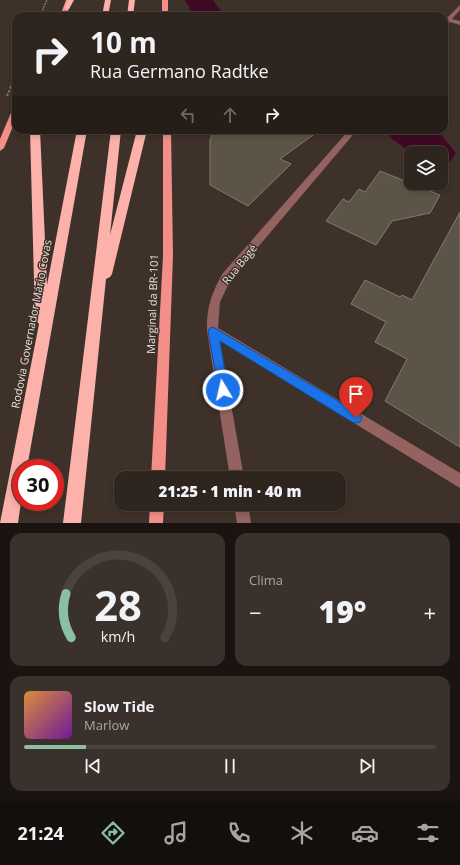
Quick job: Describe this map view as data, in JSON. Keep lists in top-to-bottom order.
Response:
{
  "streets": {
    "highway": ["Rodovia Governador Mário Covas"],
    "main road": ["Marginal da BR-101"],
    "street": ["Rua Bagé"]
  },
  "page": {
    "turn": ["10 m", "Rua Germano Radtke"],
    "limit": "30",
    "trip": "21:25 · 1 min · 40 m",
    "tile": "Clima",
    "heat": ["−", "19°", "+"],
    "song": ["Slow Tide", "Marlow"],
    "tabs": "21:24",
    "gauge": ["28", "km/h"]
  }
}
